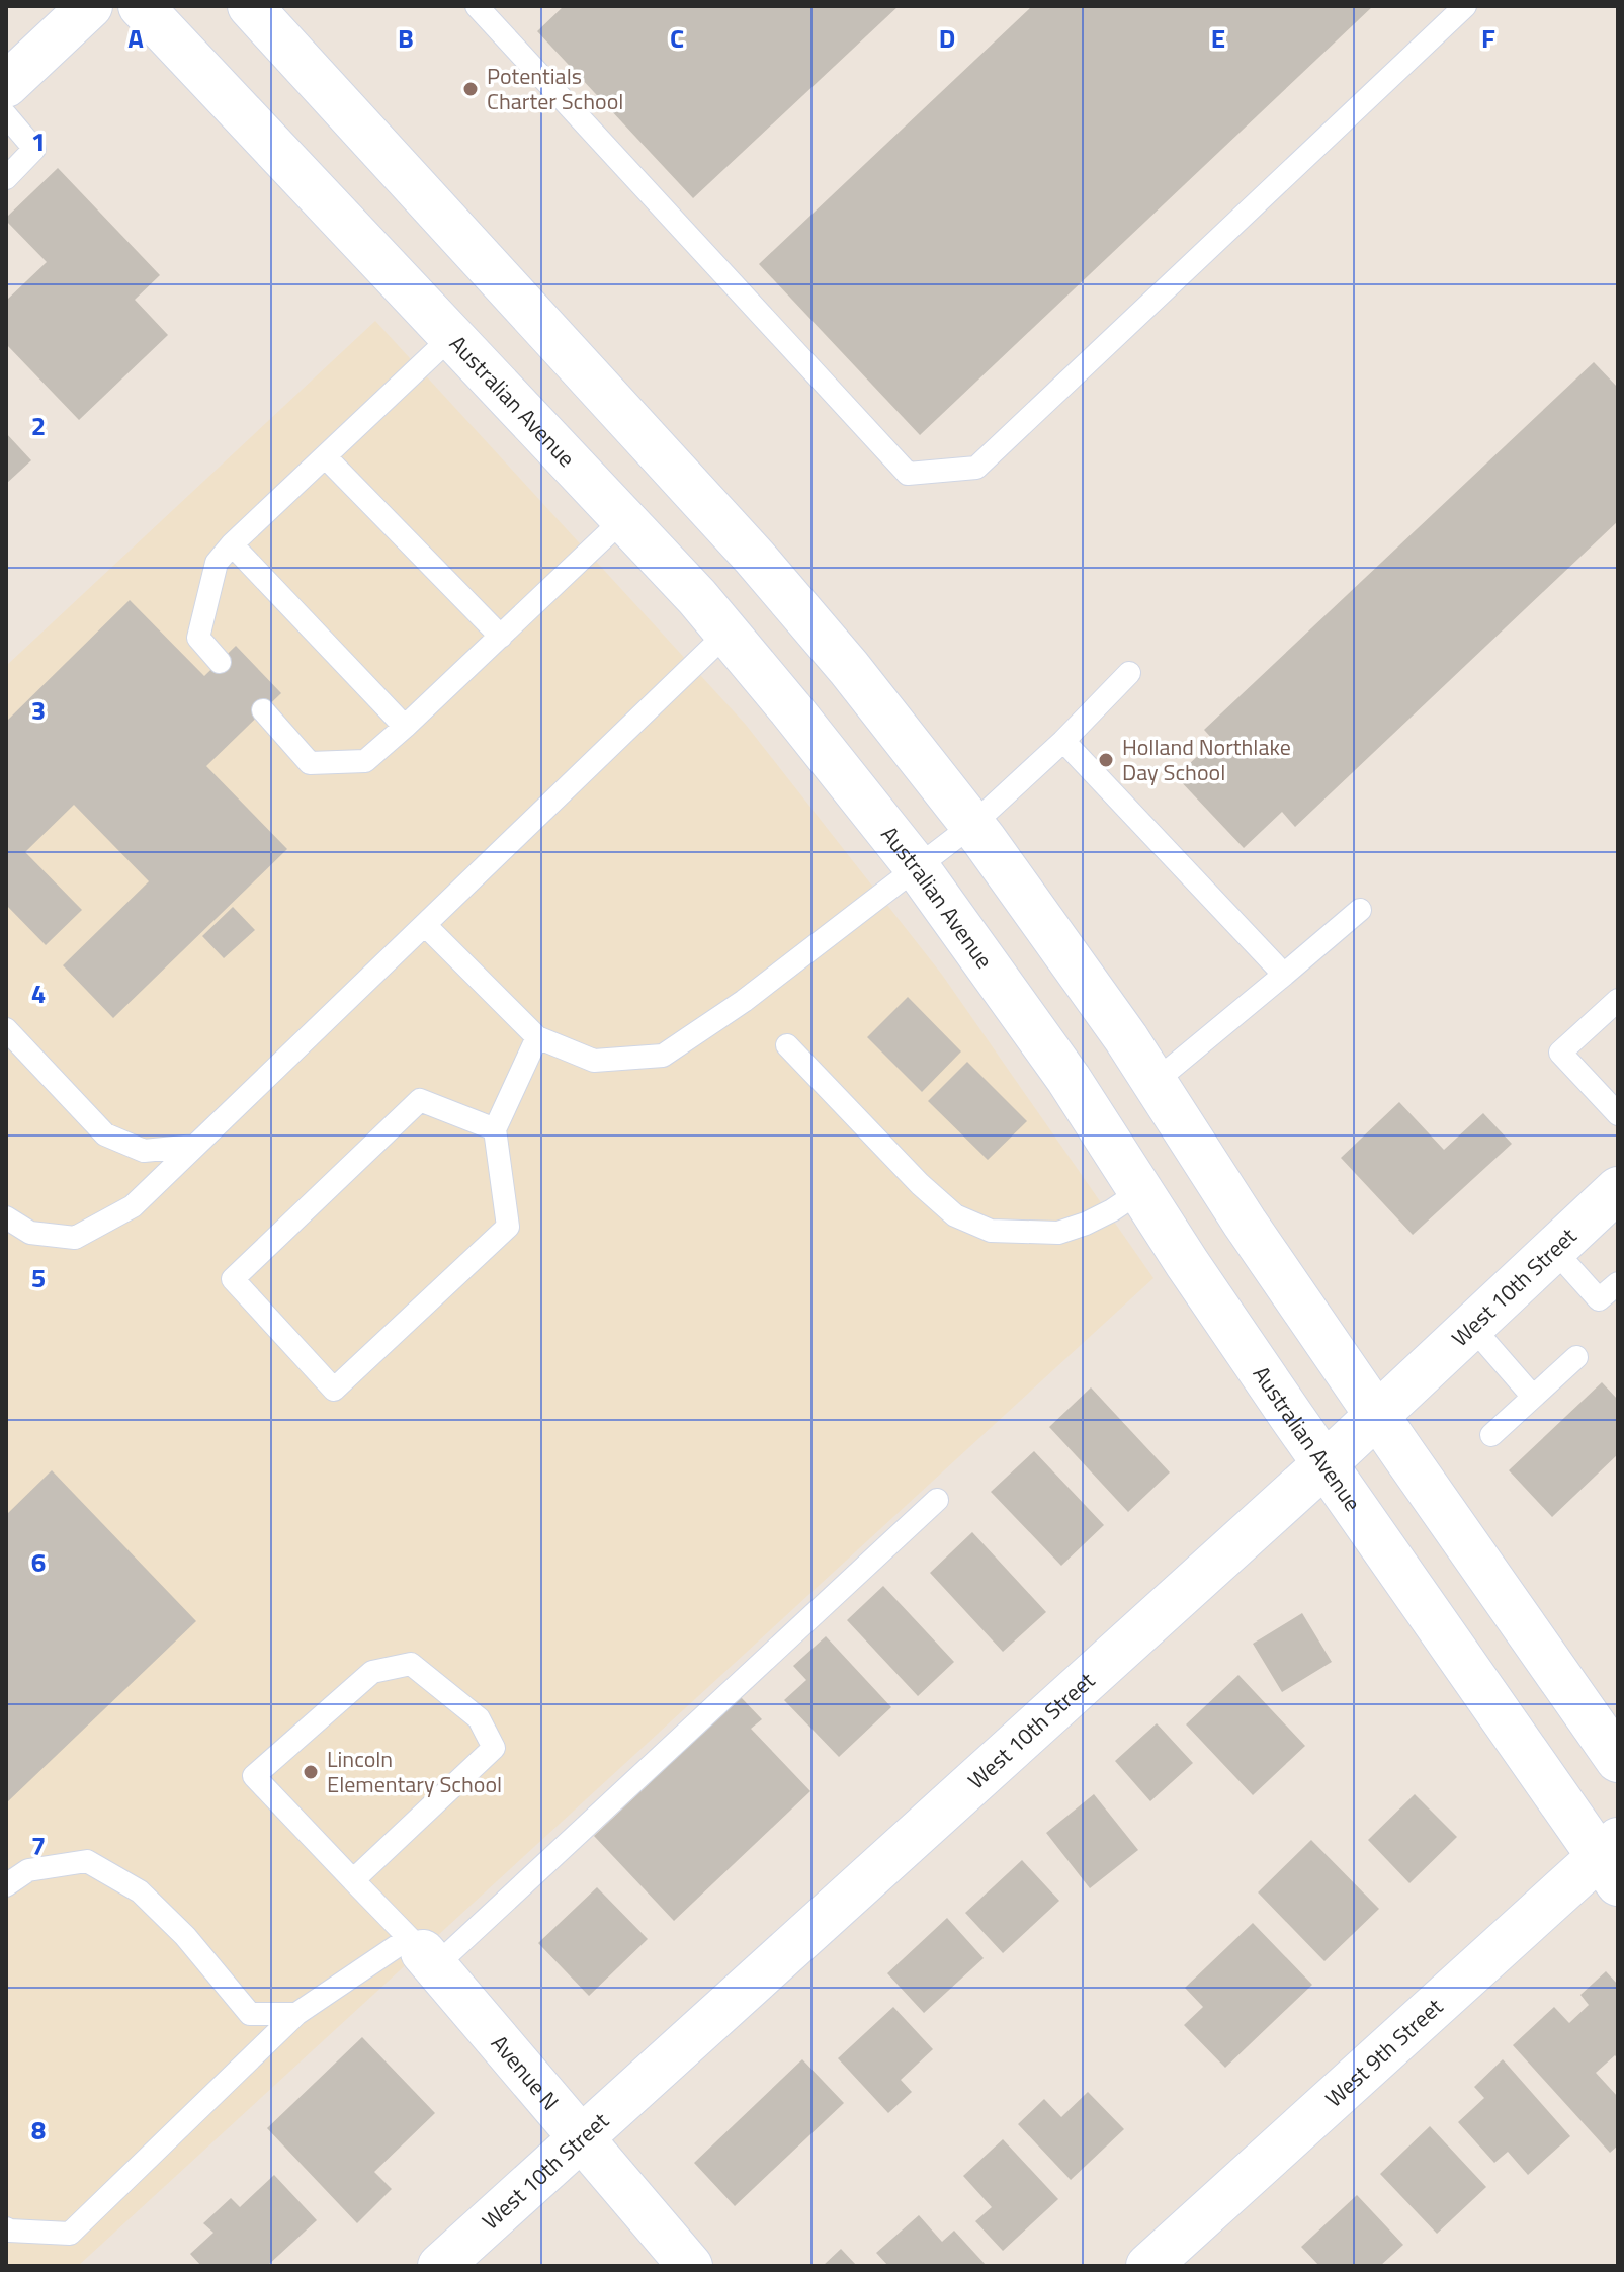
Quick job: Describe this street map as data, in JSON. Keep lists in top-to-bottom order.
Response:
{
  "streets": {
    "main road": [
      "Australian Avenue",
      "West 10th Street",
      "West 9th Street",
      "Avenue N"
    ]
  },
  "crossings": [
    ["Australian Avenue", "West 10th Street"],
    ["Australian Avenue", "West 9th Street"],
    ["West 10th Street", "Avenue N"]
  ],
  "places": ["Potentials Charter School", "Holland Northlake Day School", "Lincoln Elementary School"],
  "grid": {
    "columns": [
      "A",
      "B",
      "C",
      "D",
      "E",
      "F"
    ],
    "rows": [
      "1",
      "2",
      "3",
      "4",
      "5",
      "6",
      "7",
      "8"
    ]
  }
}
